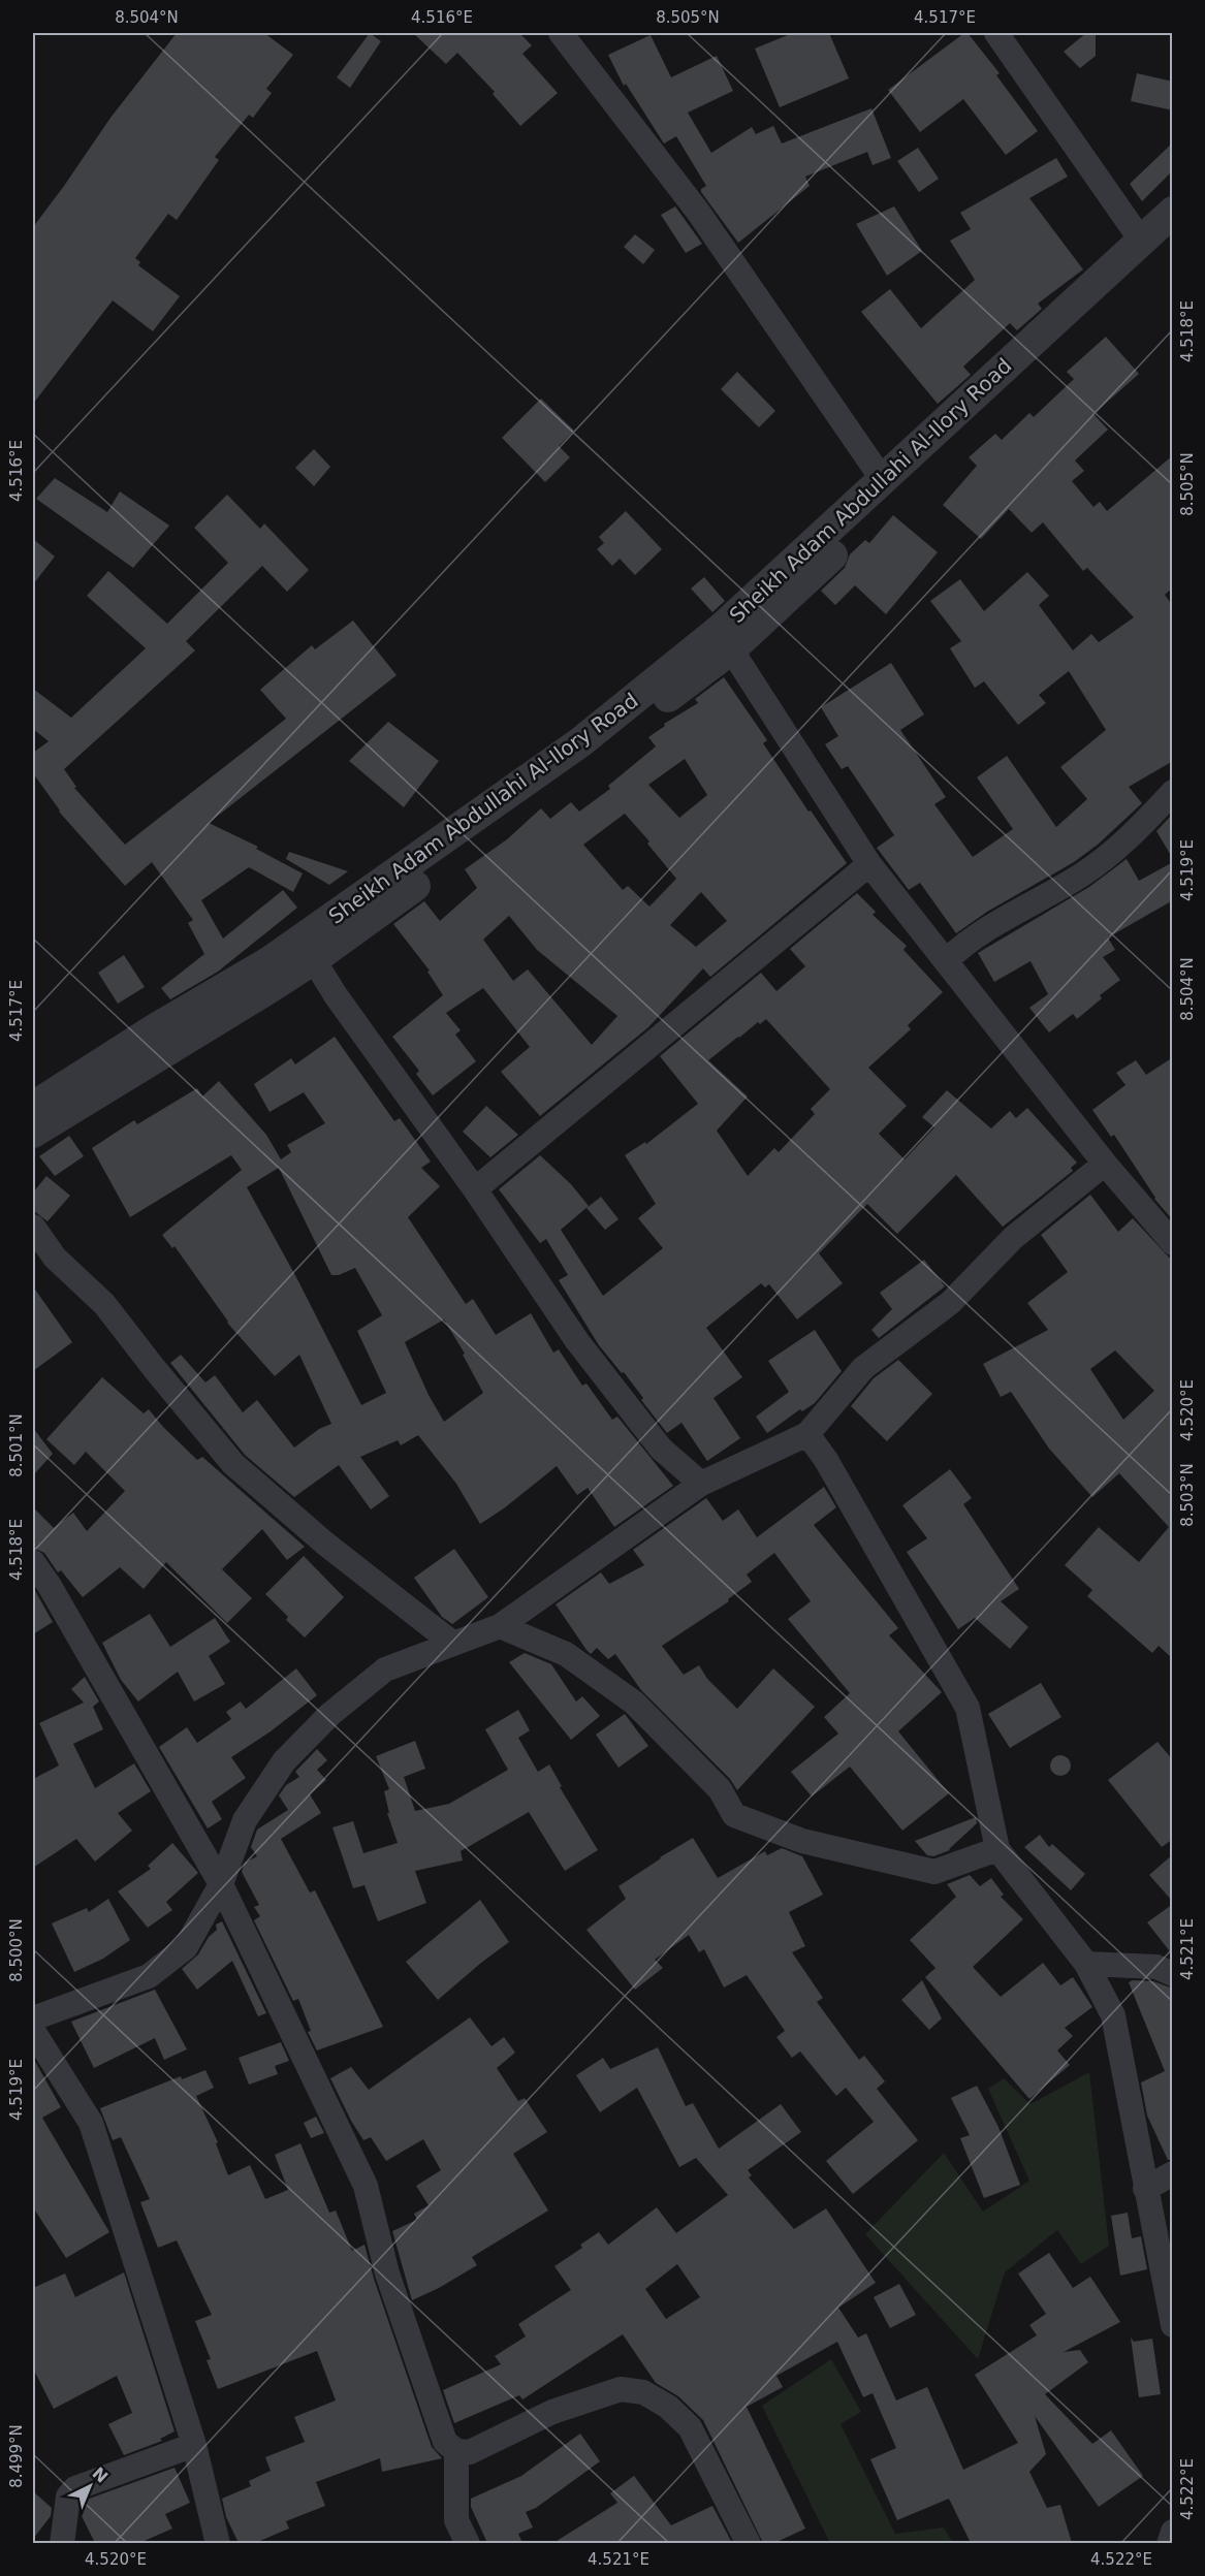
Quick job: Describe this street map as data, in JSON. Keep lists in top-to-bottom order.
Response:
{
  "streets": {
    "street": ["Sheikh Adam Abdullahi Al-Ilory Road"]
  },
  "north": "top right",
  "coordinates": [
    "8.504°N",
    "4.516°E",
    "8.505°N",
    "4.517°E",
    "4.518°E",
    "4.519°E",
    "4.520°E",
    "8.501°N",
    "8.503°N",
    "4.521°E",
    "8.500°N",
    "8.499°N",
    "4.522°E"
  ]
}
